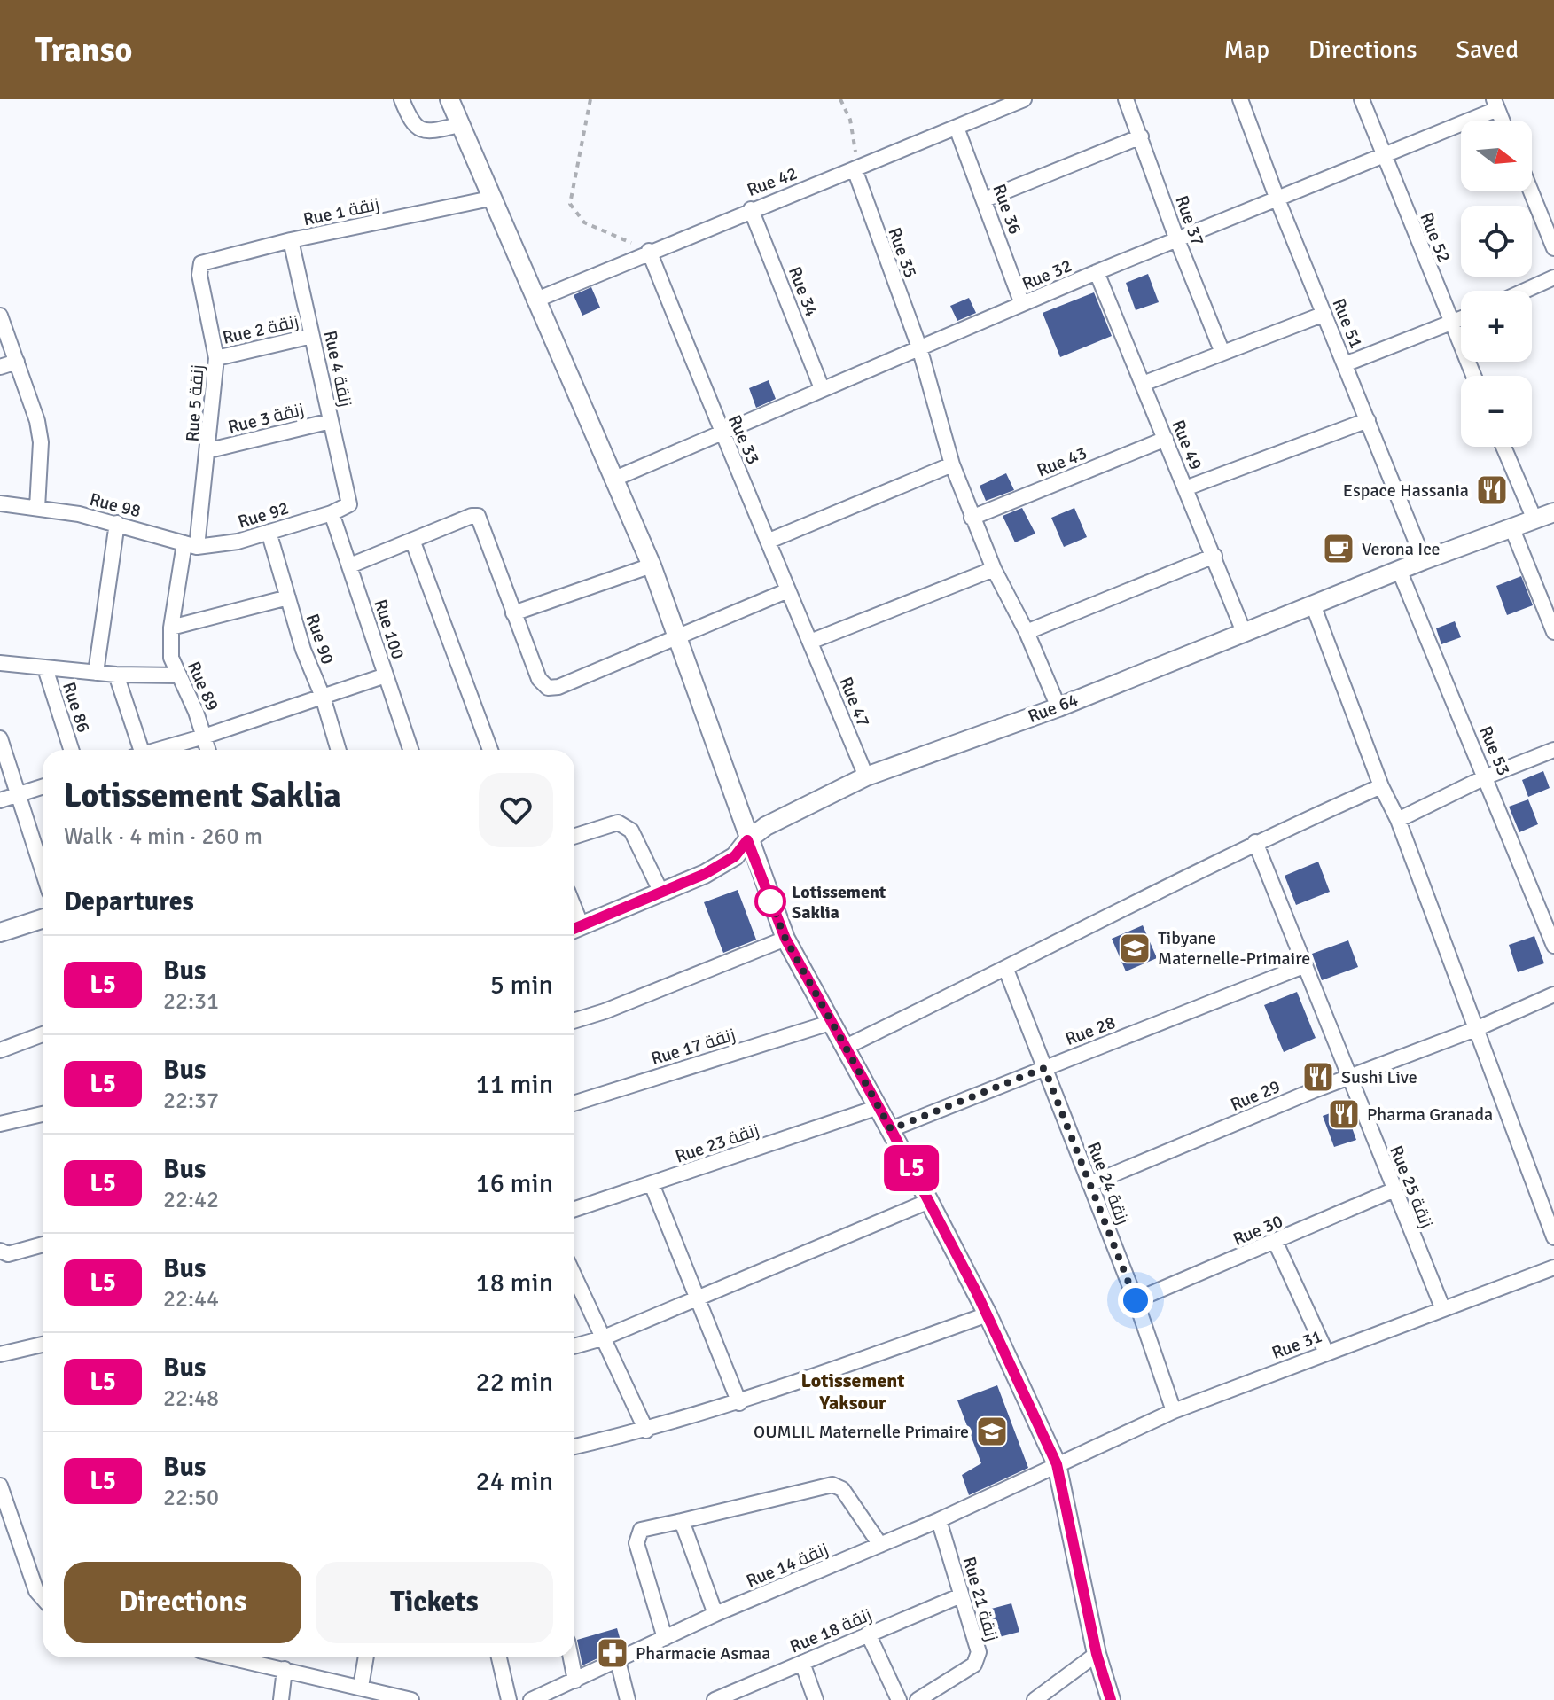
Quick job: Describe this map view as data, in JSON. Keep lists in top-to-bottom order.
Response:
{
  "streets": {
    "street": [
      "Rue 42",
      "Rue 36",
      "Rue 1 زنقة",
      "Rue 37",
      "Rue 52",
      "Rue 35",
      "Rue 32",
      "Rue 34",
      "Rue 51",
      "Rue 2 زنقة",
      "Rue 4 زنقة",
      "Rue 5 زنقة",
      "Rue 3 زنقة",
      "Rue 33",
      "Rue 49",
      "Rue 43",
      "Rue 98",
      "Rue 92",
      "Rue 100",
      "Rue 90",
      "Rue 89",
      "Rue 47",
      "Rue 86",
      "Rue 64",
      "Rue 53",
      "Rue 28",
      "Rue 17 زنقة",
      "Rue 29",
      "Rue 23 زنقة",
      "Rue 24 زنقة",
      "Rue 25 زنقة",
      "Rue 30",
      "Rue 31",
      "Rue 14 زنقة",
      "Rue 21 زنقة",
      "Rue 18 زنقة"
    ]
  },
  "crossings": [
    ["Rue 42", "Rue 36"],
    ["Rue 42", "Rue 35"],
    ["Rue 42", "Rue 34"],
    ["Rue 42", "Rue 33"],
    ["Rue 36", "Rue 32"],
    ["Rue 1 زنقة", "Rue 4 زنقة"],
    ["Rue 1 زنقة", "Rue 5 زنقة"],
    ["Rue 37", "Rue 32"],
    ["Rue 52", "Rue 32"],
    ["Rue 35", "Rue 32"],
    ["Rue 35", "Rue 43"],
    ["Rue 35", "Rue 64"],
    ["Rue 32", "Rue 34"],
    ["Rue 32", "Rue 51"],
    ["Rue 32", "Rue 33"],
    ["Rue 32", "Rue 49"],
    ["Rue 51", "Rue 64"],
    ["Rue 2 زنقة", "Rue 4 زنقة"],
    ["Rue 2 زنقة", "Rue 5 زنقة"],
    ["Rue 4 زنقة", "Rue 3 زنقة"],
    ["Rue 4 زنقة", "Rue 92"],
    ["Rue 5 زنقة", "Rue 3 زنقة"],
    ["Rue 5 زنقة", "Rue 98"],
    ["Rue 5 زنقة", "Rue 92"],
    ["Rue 5 زنقة", "Rue 89"],
    ["Rue 33", "Rue 47"],
    ["Rue 49", "Rue 43"],
    ["Rue 49", "Rue 64"],
    ["Rue 98", "Rue 92"],
    ["Rue 98", "Rue 89"],
    ["Rue 92", "Rue 100"],
    ["Rue 92", "Rue 90"],
    ["Rue 92", "Rue 89"],
    ["Rue 47", "Rue 64"],
    ["Rue 64", "Rue 53"],
    ["Rue 28", "Rue 24 زنقة"],
    ["Rue 28", "Rue 25 زنقة"],
    ["Rue 29", "Rue 24 زنقة"],
    ["Rue 29", "Rue 25 زنقة"],
    ["Rue 24 زنقة", "Rue 30"],
    ["Rue 24 زنقة", "Rue 31"],
    ["Rue 25 زنقة", "Rue 30"],
    ["Rue 25 زنقة", "Rue 31"],
    ["Rue 31", "Rue 14 زنقة"],
    ["Rue 14 زنقة", "Rue 21 زنقة"],
    ["Rue 21 زنقة", "Rue 18 زنقة"]
  ],
  "districts": ["Lotissement Yaksour"],
  "places": {
    "restaurant": ["Espace Hassania", "Sushi Live", "Pharma Granada"],
    "cafe": ["Verona Ice"],
    "other": ["Lotissement Saklia"],
    "school or university": ["Tibyane Maternelle-Primaire", "OUMLIL Maternelle Primaire"],
    "pharmacy": ["Pharmacie Asmaa"]
  },
  "lines": ["bus line L5"],
  "north": "right",
  "page": {
    "header": "Transo",
    "nav": ["Map", "Directions", "Saved"],
    "on_map": "L5",
    "map_buttons": ["+", "−"],
    "heading": [
      ["Lotissement Saklia", "Walk · 4 min · 260 m"],
      "Departures"
    ],
    "list": [
      {
        "mark": "L5",
        "name": "Bus",
        "note": "22:31",
        "value": "5 min"
      },
      {
        "mark": "L5",
        "name": "Bus",
        "note": "22:37",
        "value": "11 min"
      },
      {
        "mark": "L5",
        "name": "Bus",
        "note": "22:42",
        "value": "16 min"
      },
      {
        "mark": "L5",
        "name": "Bus",
        "note": "22:44",
        "value": "18 min"
      },
      {
        "mark": "L5",
        "name": "Bus",
        "note": "22:48",
        "value": "22 min"
      },
      {
        "mark": "L5",
        "name": "Bus",
        "note": "22:50",
        "value": "24 min"
      }
    ],
    "buttons": ["Directions", "Tickets"]
  }
}
